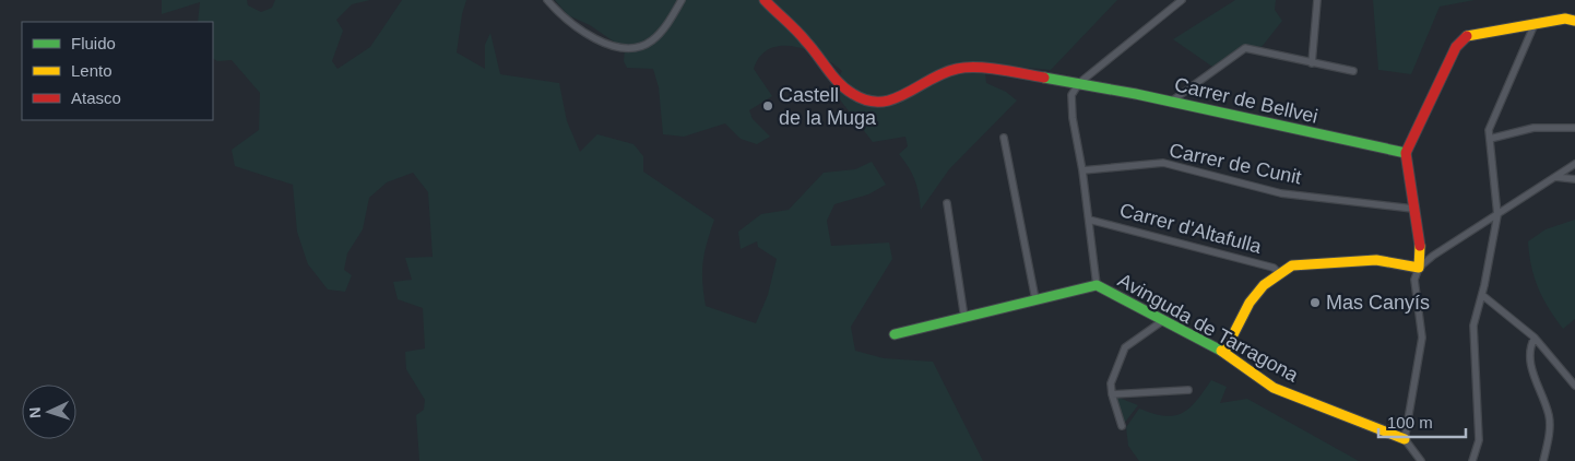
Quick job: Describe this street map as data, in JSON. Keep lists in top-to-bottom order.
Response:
{
  "streets": {
    "street": [
      "Carrer de Bellvei",
      "Carrer de Cunit",
      "Carrer d'Altafulla",
      "Avinguda de Tarragona"
    ]
  },
  "places": ["Castell de la Muga", "Mas Canyís"],
  "legend": ["Fluido", "Lento", "Atasco"],
  "scale_bar": "100 m",
  "north": "left"
}
